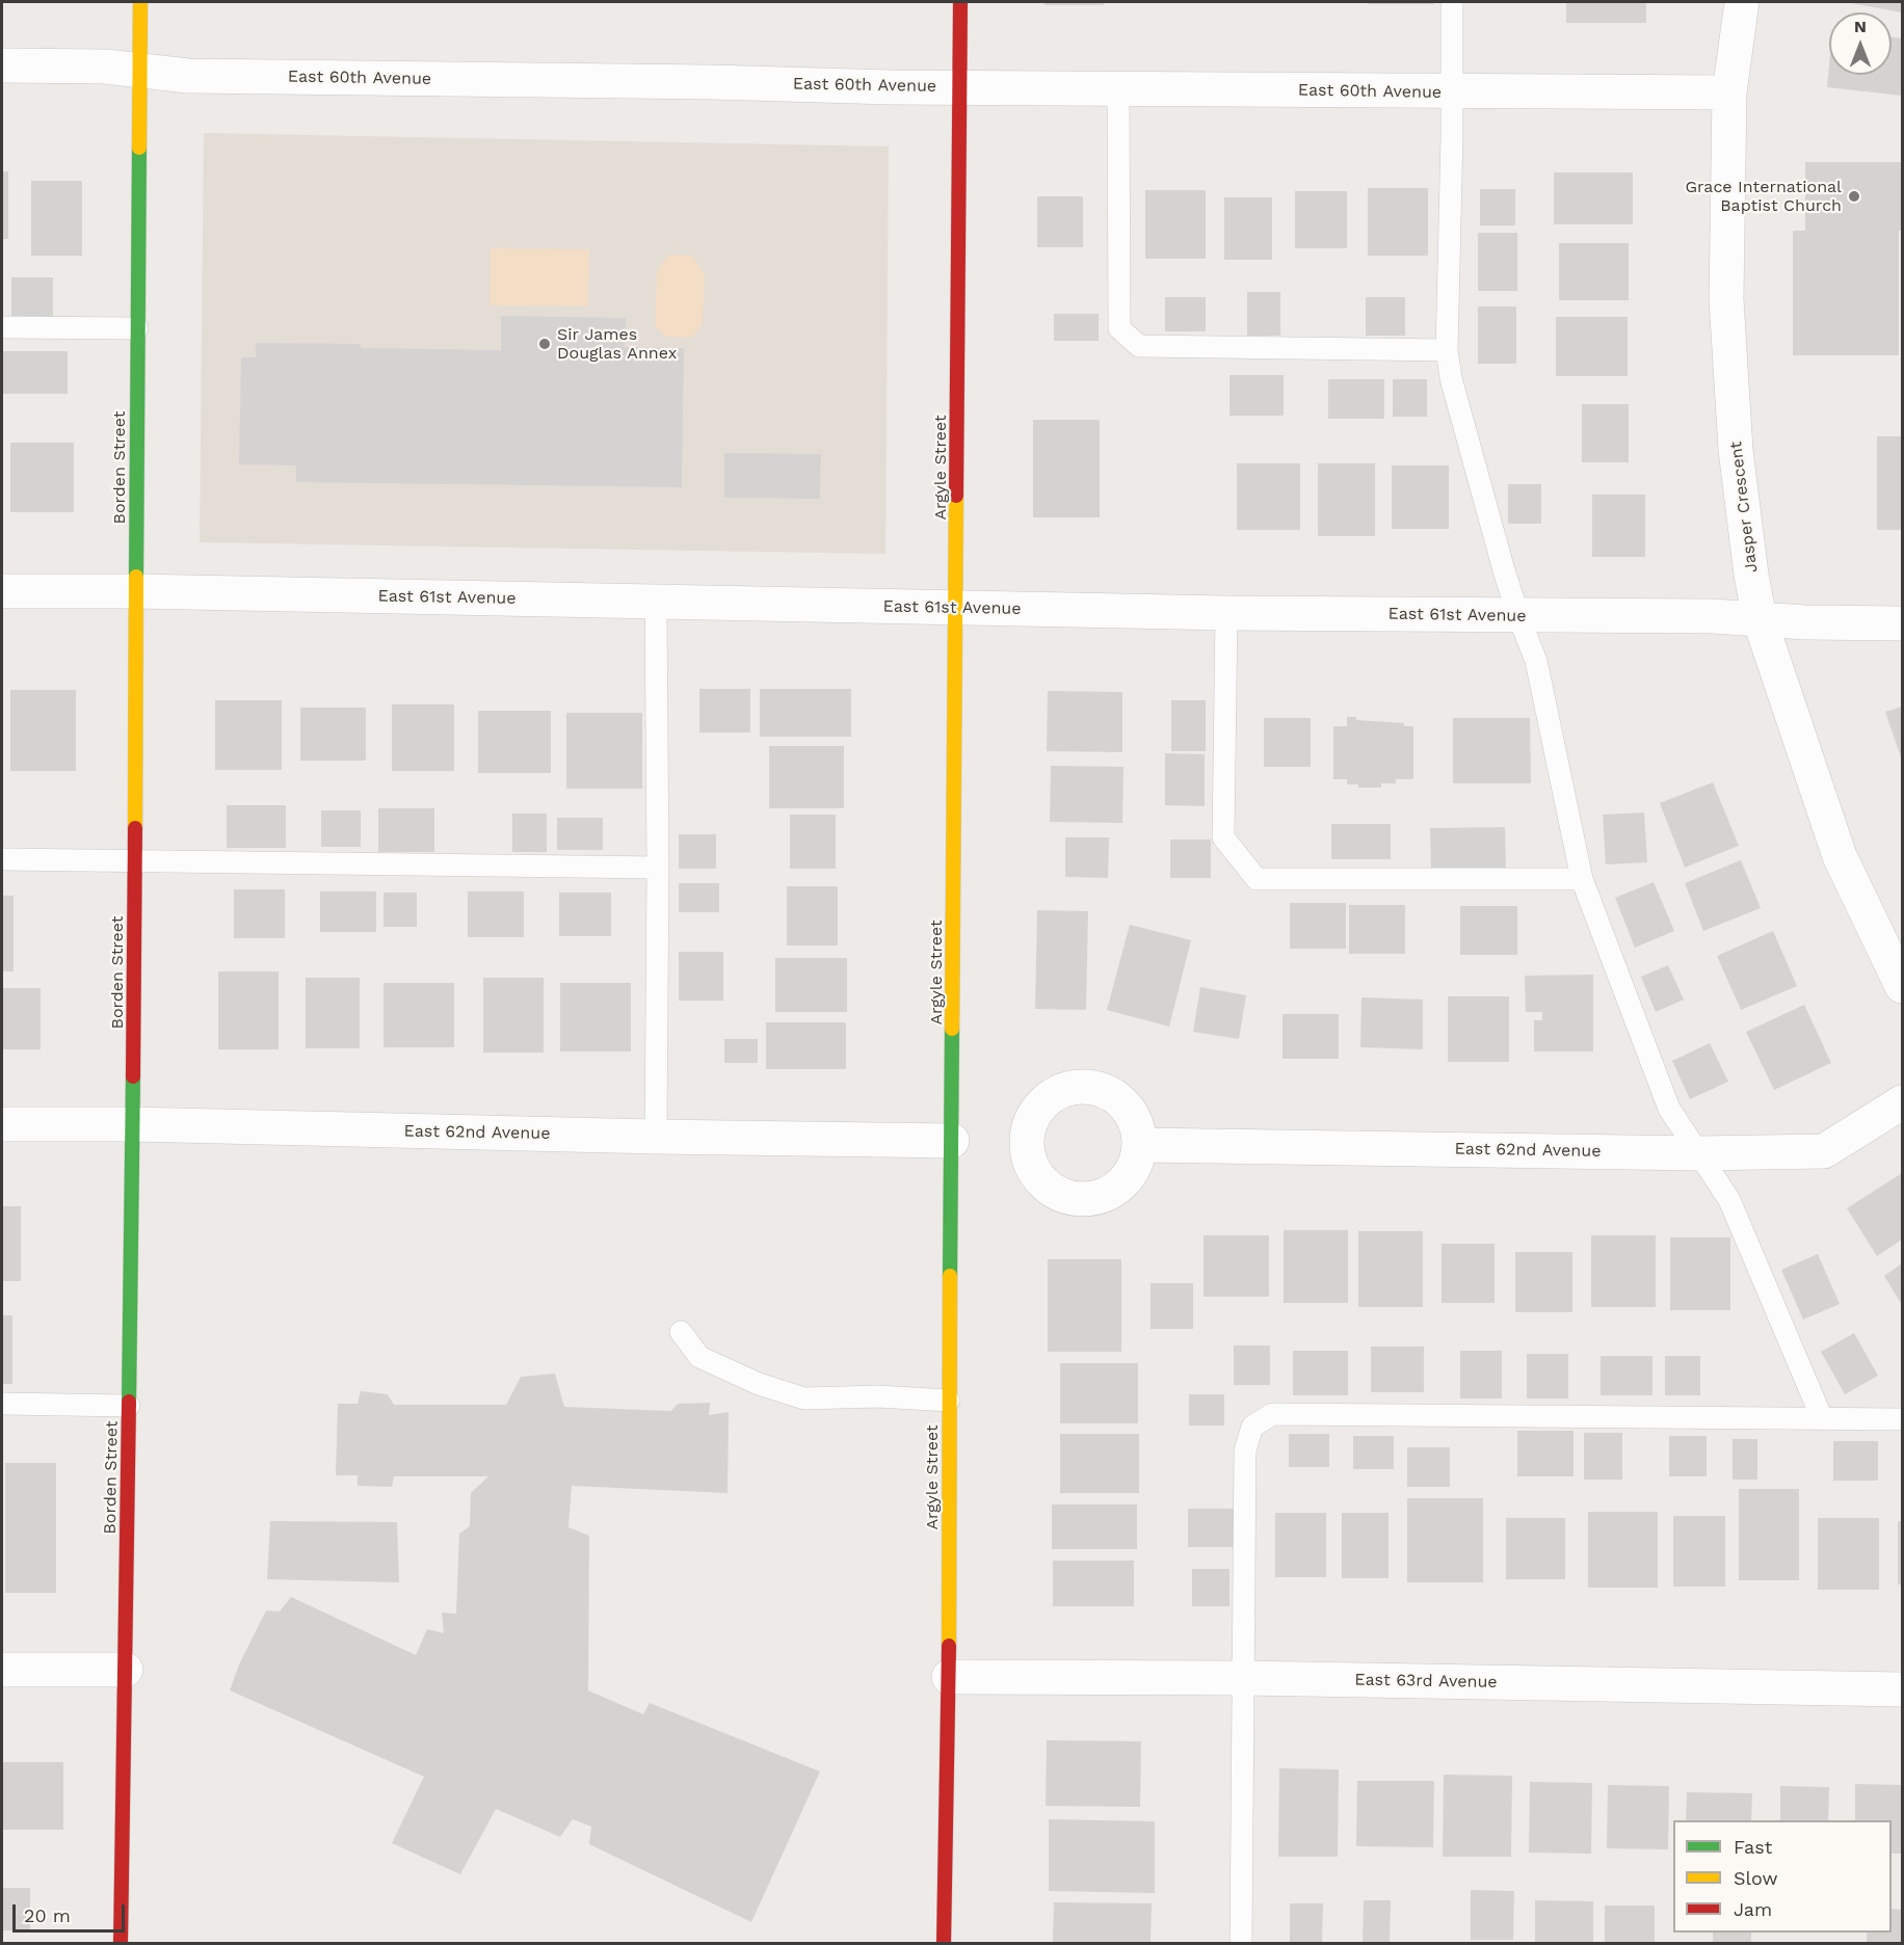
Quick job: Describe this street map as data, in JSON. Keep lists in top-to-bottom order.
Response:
{
  "streets": {
    "street": [
      "East 60th Avenue",
      "Borden Street",
      "Argyle Street",
      "Jasper Crescent",
      "East 61st Avenue",
      "East 62nd Avenue",
      "East 63rd Avenue"
    ]
  },
  "crossings": [
    ["East 60th Avenue", "Borden Street"],
    ["East 60th Avenue", "Argyle Street"],
    ["East 60th Avenue", "Jasper Crescent"],
    ["Borden Street", "East 61st Avenue"],
    ["Borden Street", "East 62nd Avenue"],
    ["Argyle Street", "East 61st Avenue"],
    ["Argyle Street", "East 62nd Avenue"],
    ["Argyle Street", "East 63rd Avenue"],
    ["Jasper Crescent", "East 61st Avenue"]
  ],
  "places": ["Grace International Baptist Church", "Sir James Douglas Annex"],
  "legend": ["Fast", "Slow", "Jam"],
  "scale_bar": "20 m",
  "north": "top"
}
